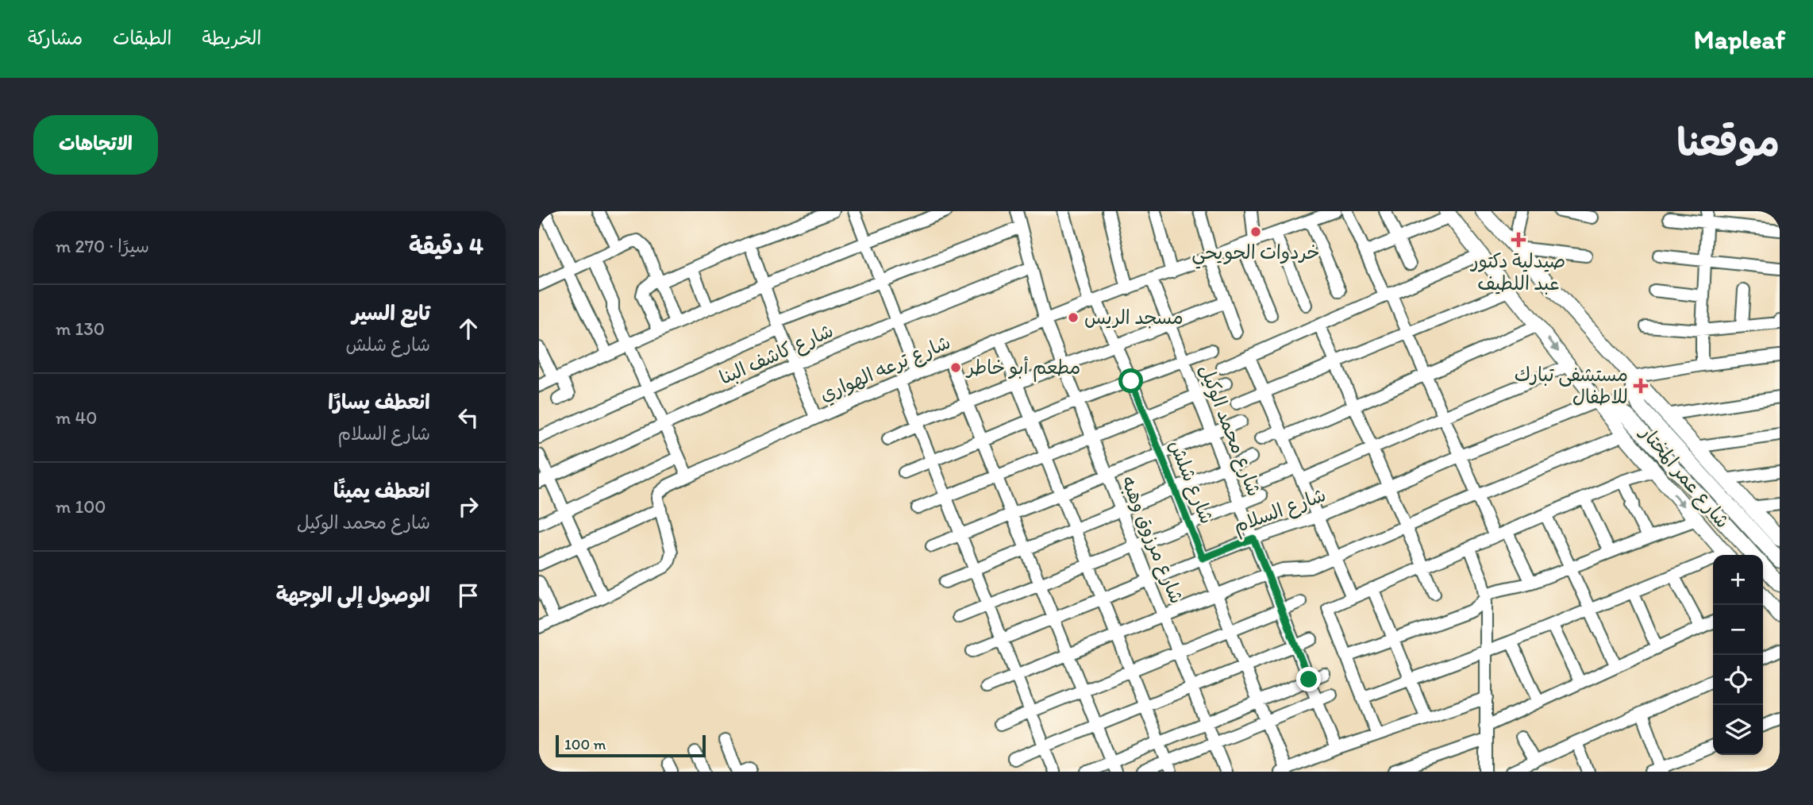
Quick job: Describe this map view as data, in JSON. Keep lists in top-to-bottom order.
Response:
{
  "streets": {
    "main road": ["شارع عمر المختار"],
    "street": [
      "شارع كاشف البنا",
      "شارع ترعه الهواري",
      "شارع محمد الوكيل",
      "شارع شلش",
      "شارع السلام",
      "شارع مرزوق وهبه"
    ]
  },
  "crossings": [
    ["شارع كاشف البنا", "شارع مرزوق وهبه"],
    ["شارع ترعه الهواري", "شارع محمد الوكيل"],
    ["شارع ترعه الهواري", "شارع شلش"],
    ["شارع ترعه الهواري", "شارع مرزوق وهبه"],
    ["شارع محمد الوكيل", "شارع السلام"],
    ["شارع عمر المختار", "شارع السلام"],
    ["شارع شلش", "شارع السلام"],
    ["شارع السلام", "شارع مرزوق وهبه"]
  ],
  "places": {
    "other": ["خردوات الحويحي", "مسجد الريس", "مطعم أبو خاطر"],
    "health": ["صيدلية دكتور عبد اللطيف", "مستشفى تبارك للاطفال"]
  },
  "scale_bar": "100 m",
  "page": {
    "header": "Mapleaf",
    "nav": ["الخريطة", "الطبقات", "مشاركة"],
    "title": "موقعنا",
    "buttons": "الاتجاهات",
    "heading": ["4 دقيقة", "سيرًا · 270 m"],
    "list": [
      ["تابع السير", "شارع شلش", "130 m"],
      ["انعطف يسارًا", "شارع السلام", "40 m"],
      ["انعطف يمينًا", "شارع محمد الوكيل", "100 m"],
      "الوصول إلى الوجهة"
    ],
    "map_buttons": ["+", "−"],
    "scale": "100 m"
  }
}
